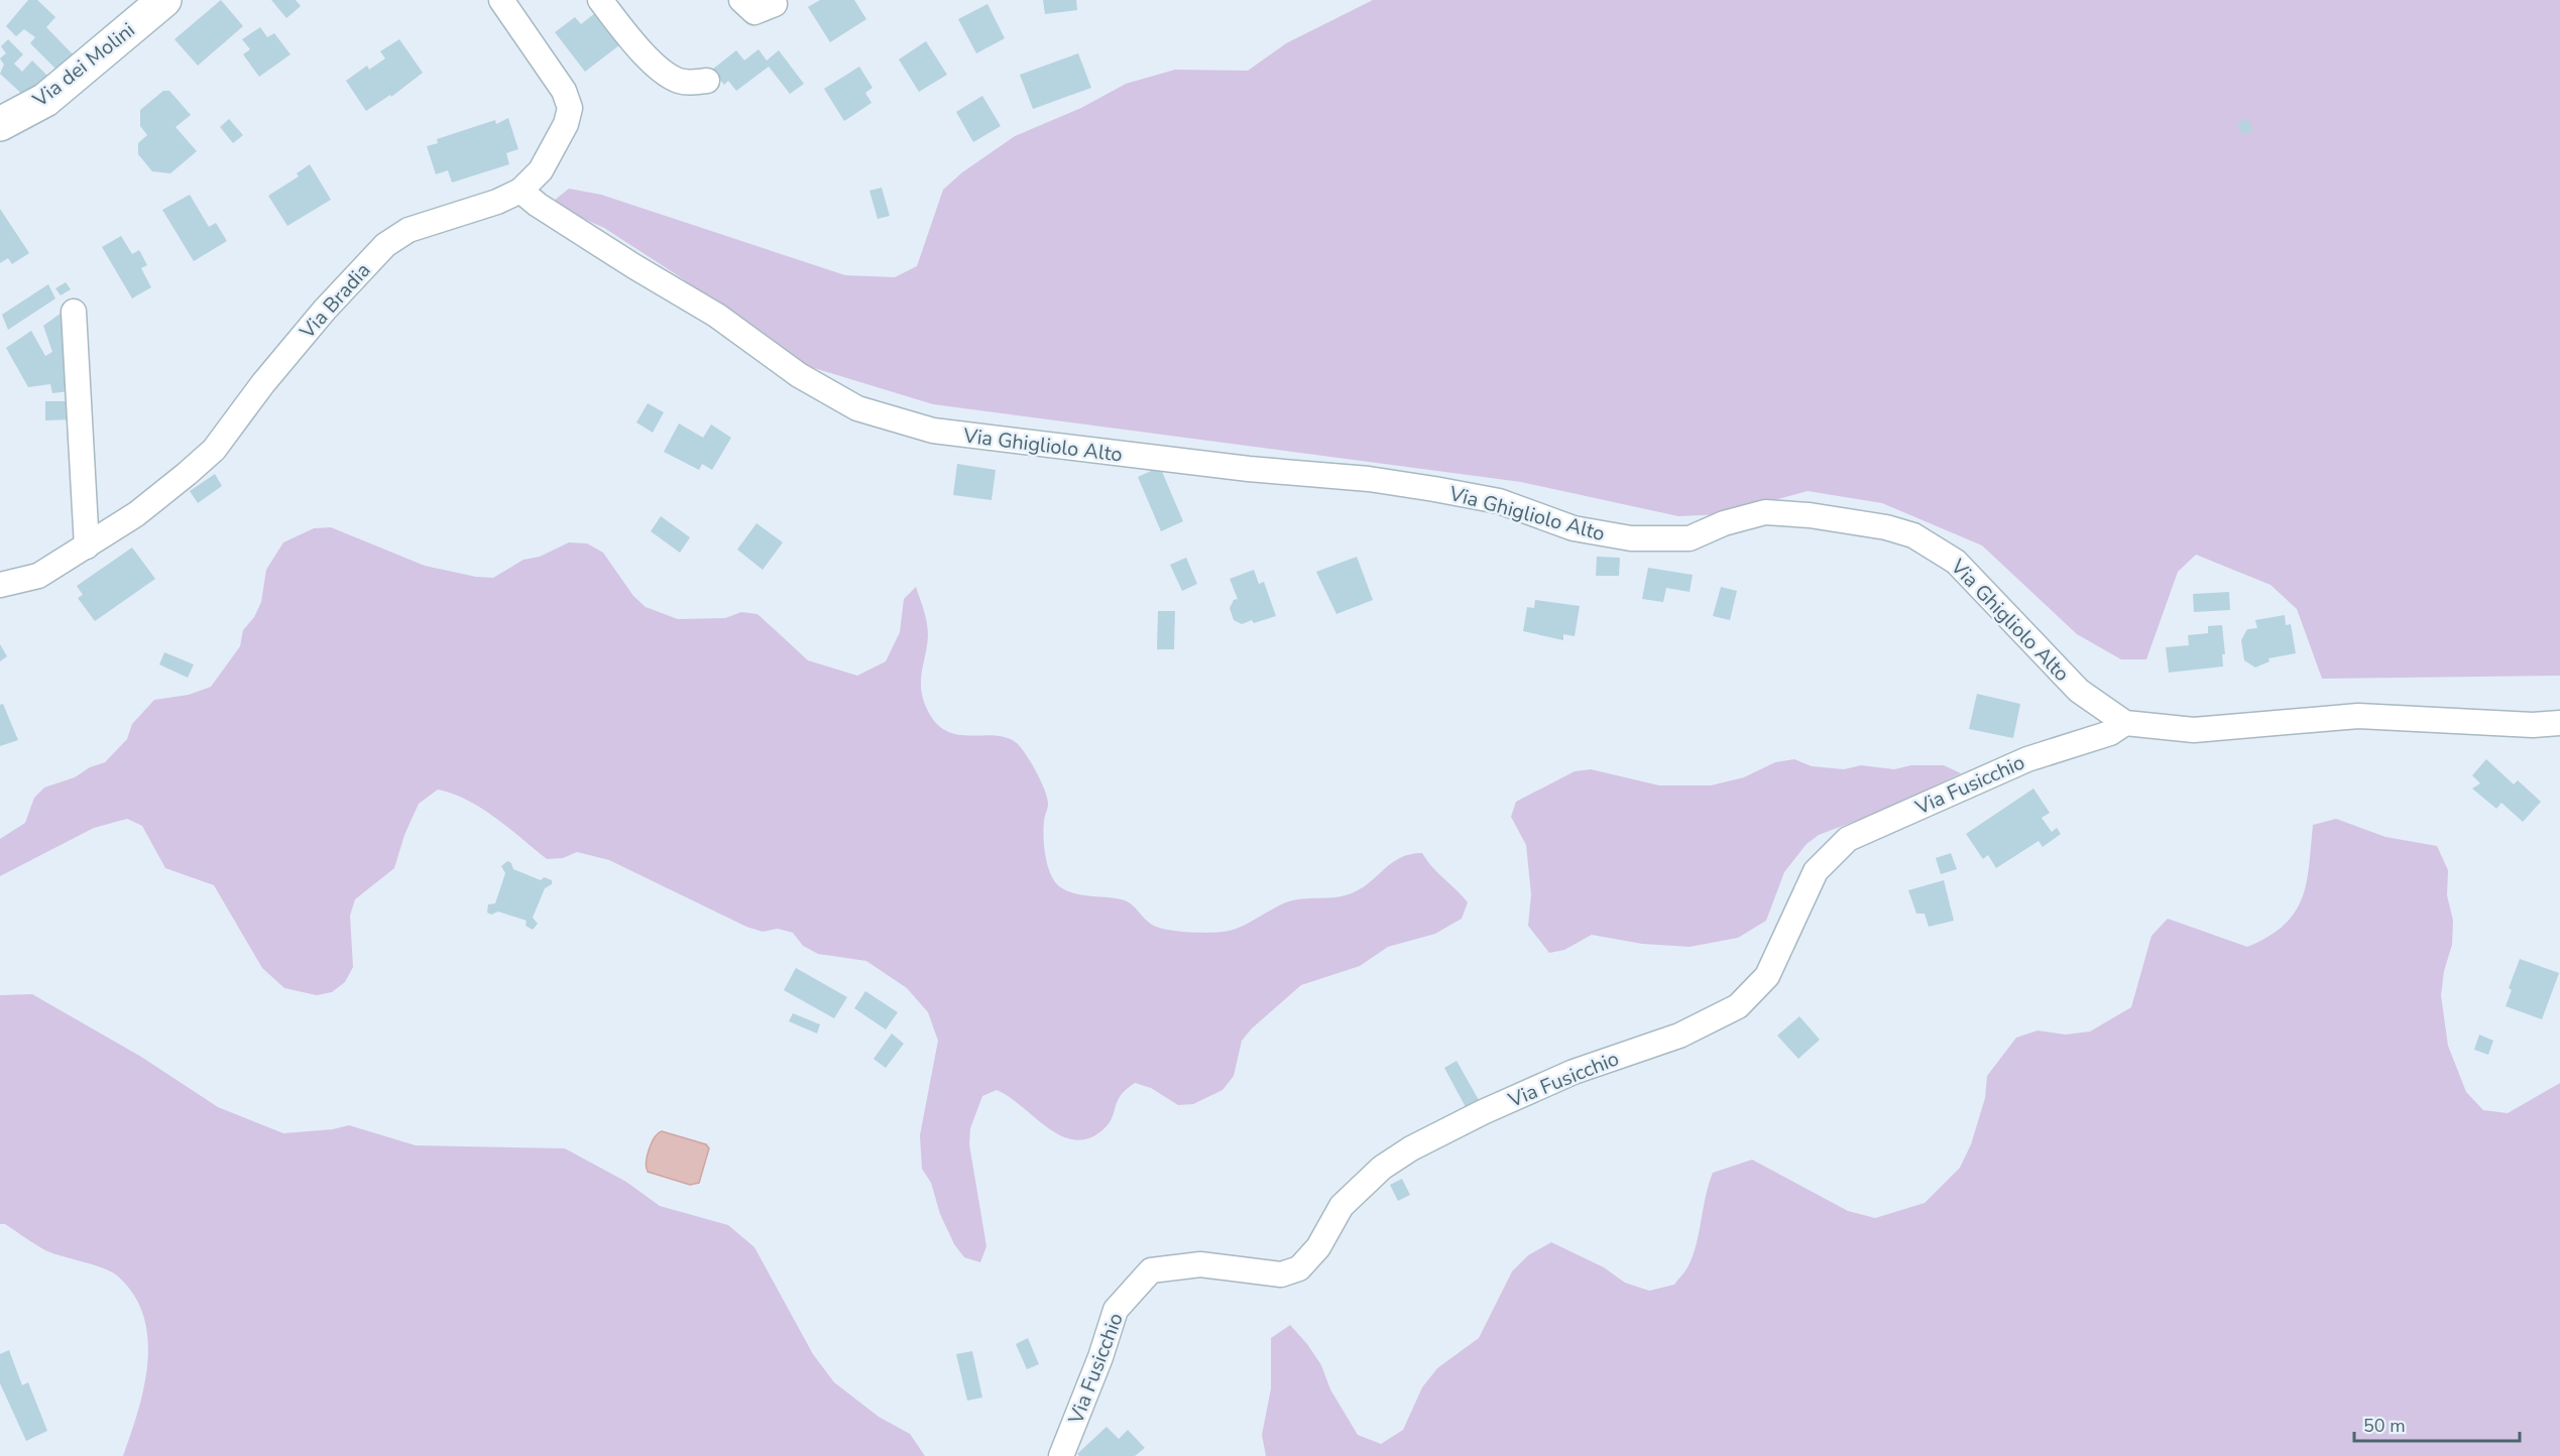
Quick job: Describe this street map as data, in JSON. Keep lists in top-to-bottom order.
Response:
{
  "streets": {
    "street": [
      "Via dei Molini",
      "Via Bradia",
      "Via Ghigliolo Alto",
      "Via Fusicchio"
    ]
  },
  "crossings": [
    ["Via Bradia", "Via Ghigliolo Alto"],
    ["Via Ghigliolo Alto", "Via Fusicchio"]
  ],
  "scale_bar": "50 m"
}
